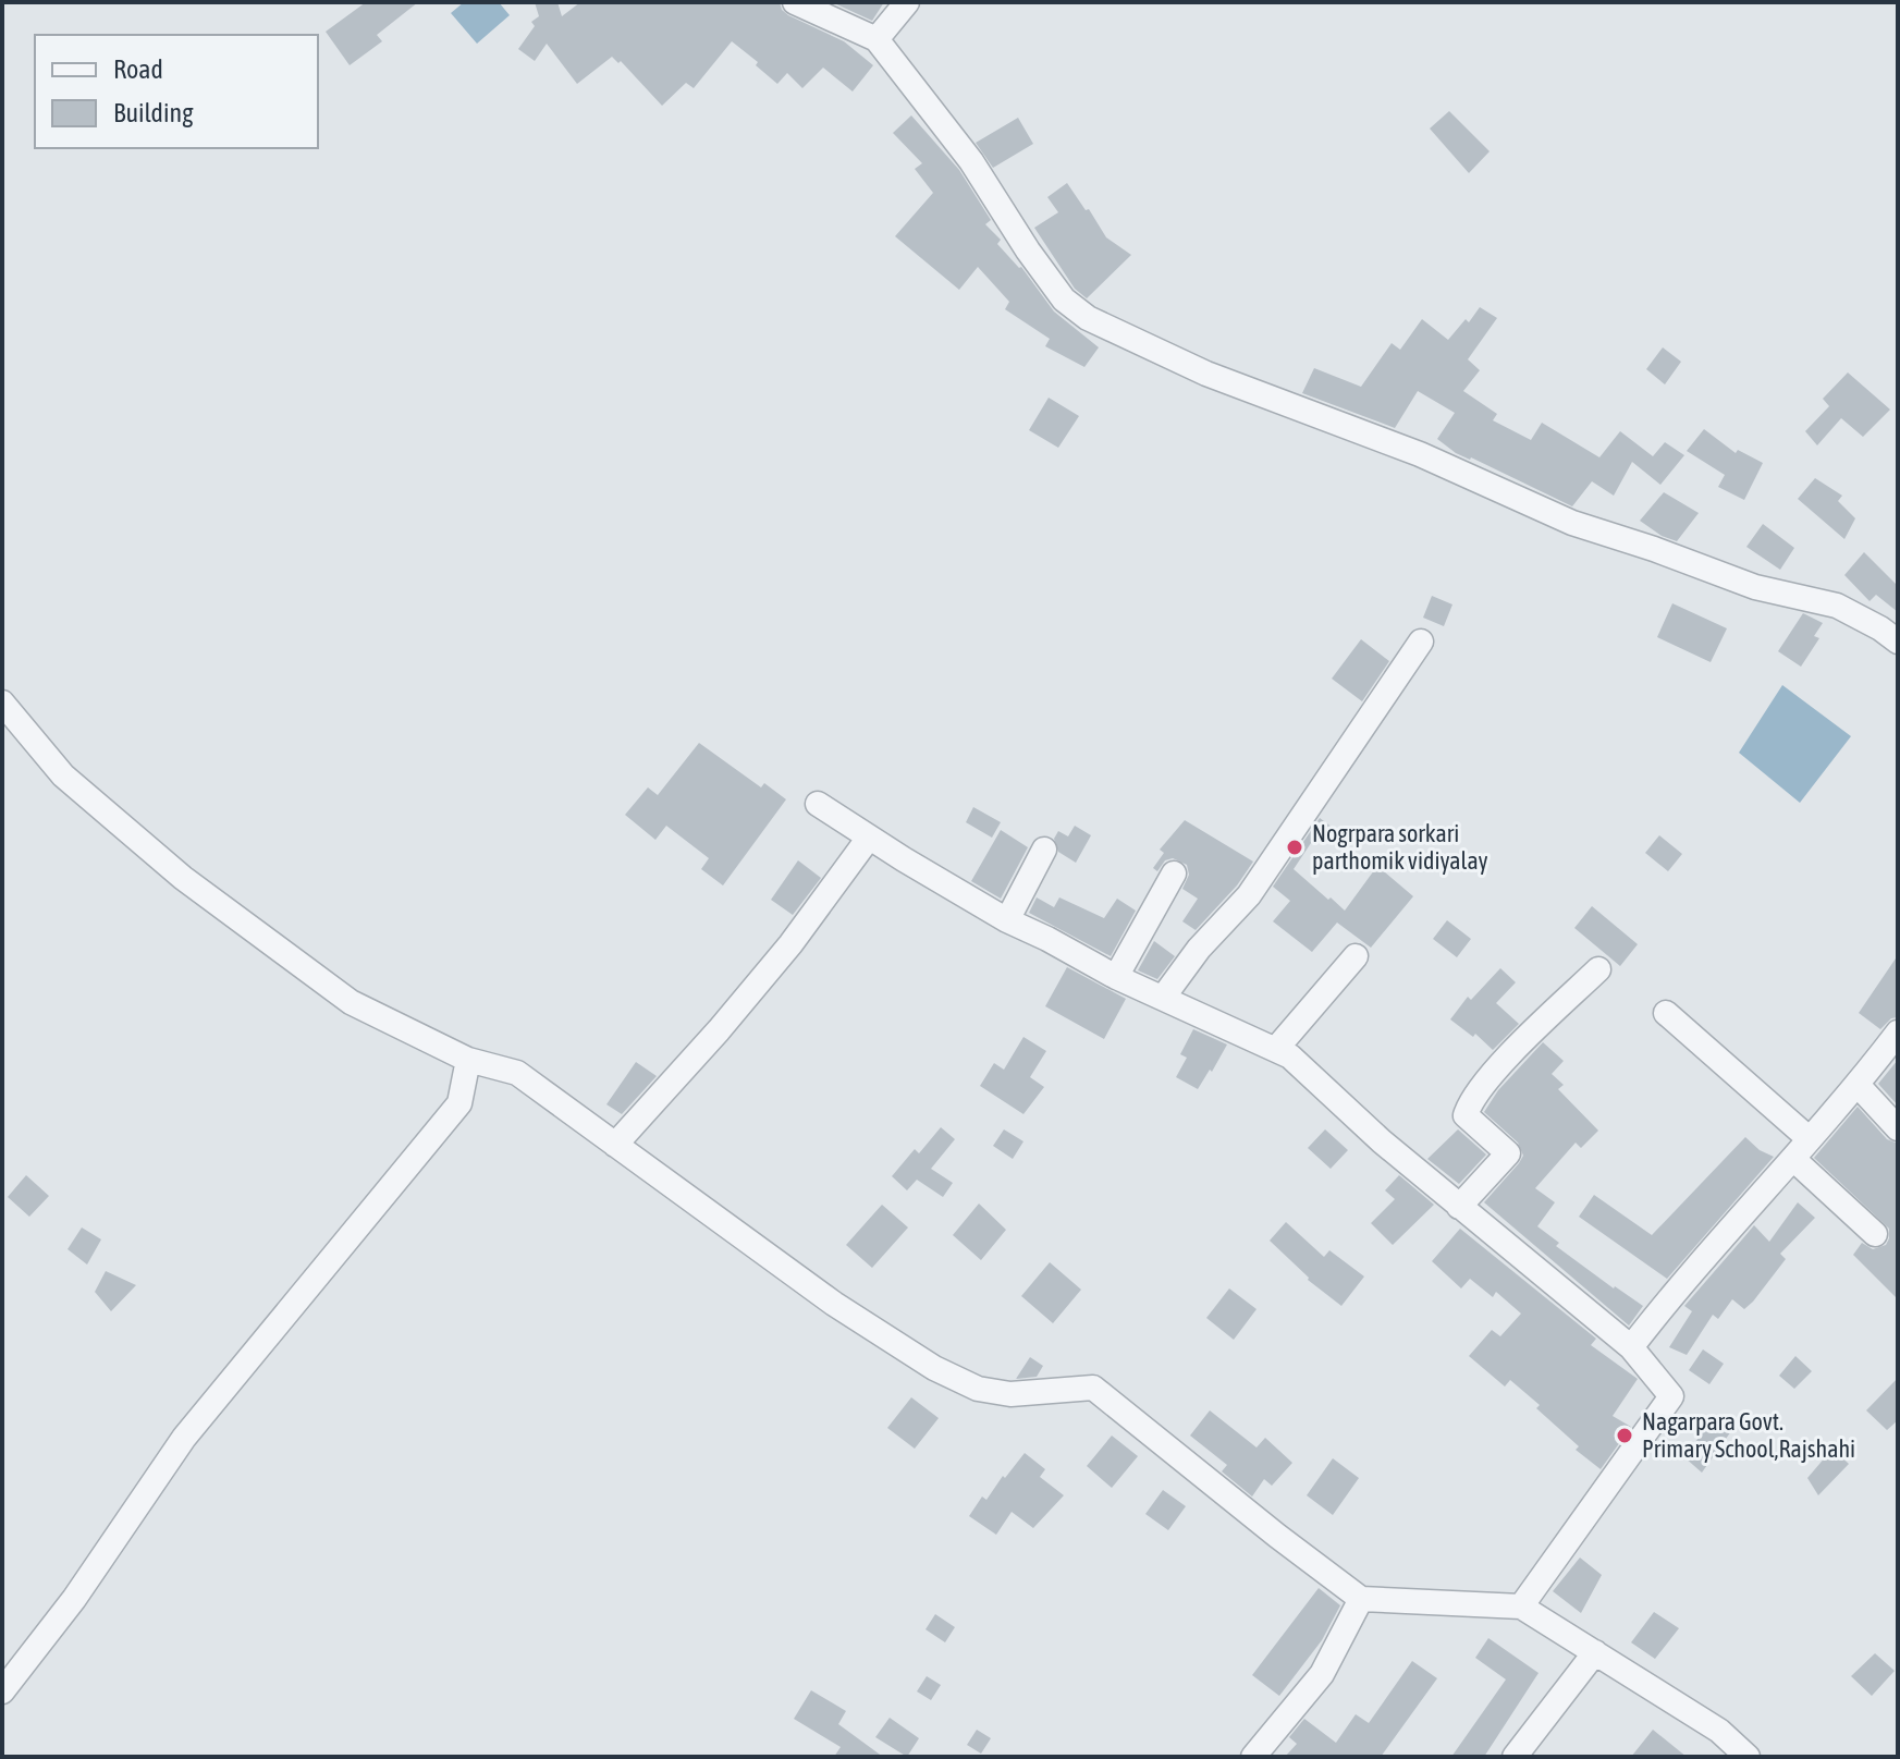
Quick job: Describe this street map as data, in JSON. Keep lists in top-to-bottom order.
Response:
{
  "places": ["Nogrpara sorkari parthomik vidiyalay", "Nagarpara Govt. Primary School,Rajshahi"],
  "legend": ["Road", "Building"]
}
